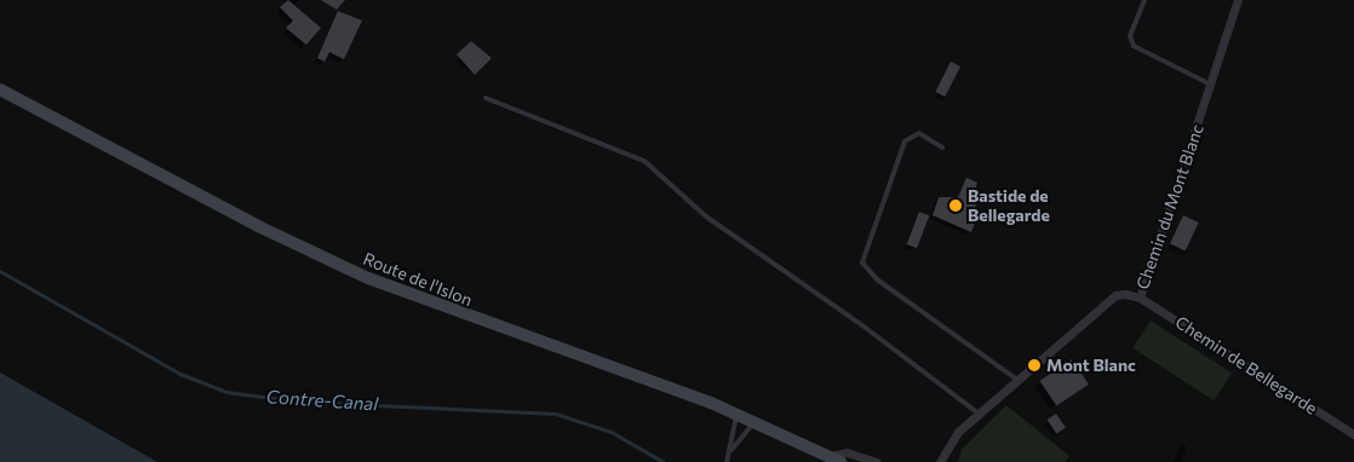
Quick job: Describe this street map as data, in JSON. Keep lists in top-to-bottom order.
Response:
{
  "streets": {
    "street": ["Chemin du Mont Blanc", "Route de l'Islon", "Chemin de Bellegarde"]
  },
  "crossings": [
    ["Chemin du Mont Blanc", "Chemin de Bellegarde"]
  ],
  "water": ["Contre-Canal"],
  "places": ["Bastide de Bellegarde", "Mont Blanc"]
}
